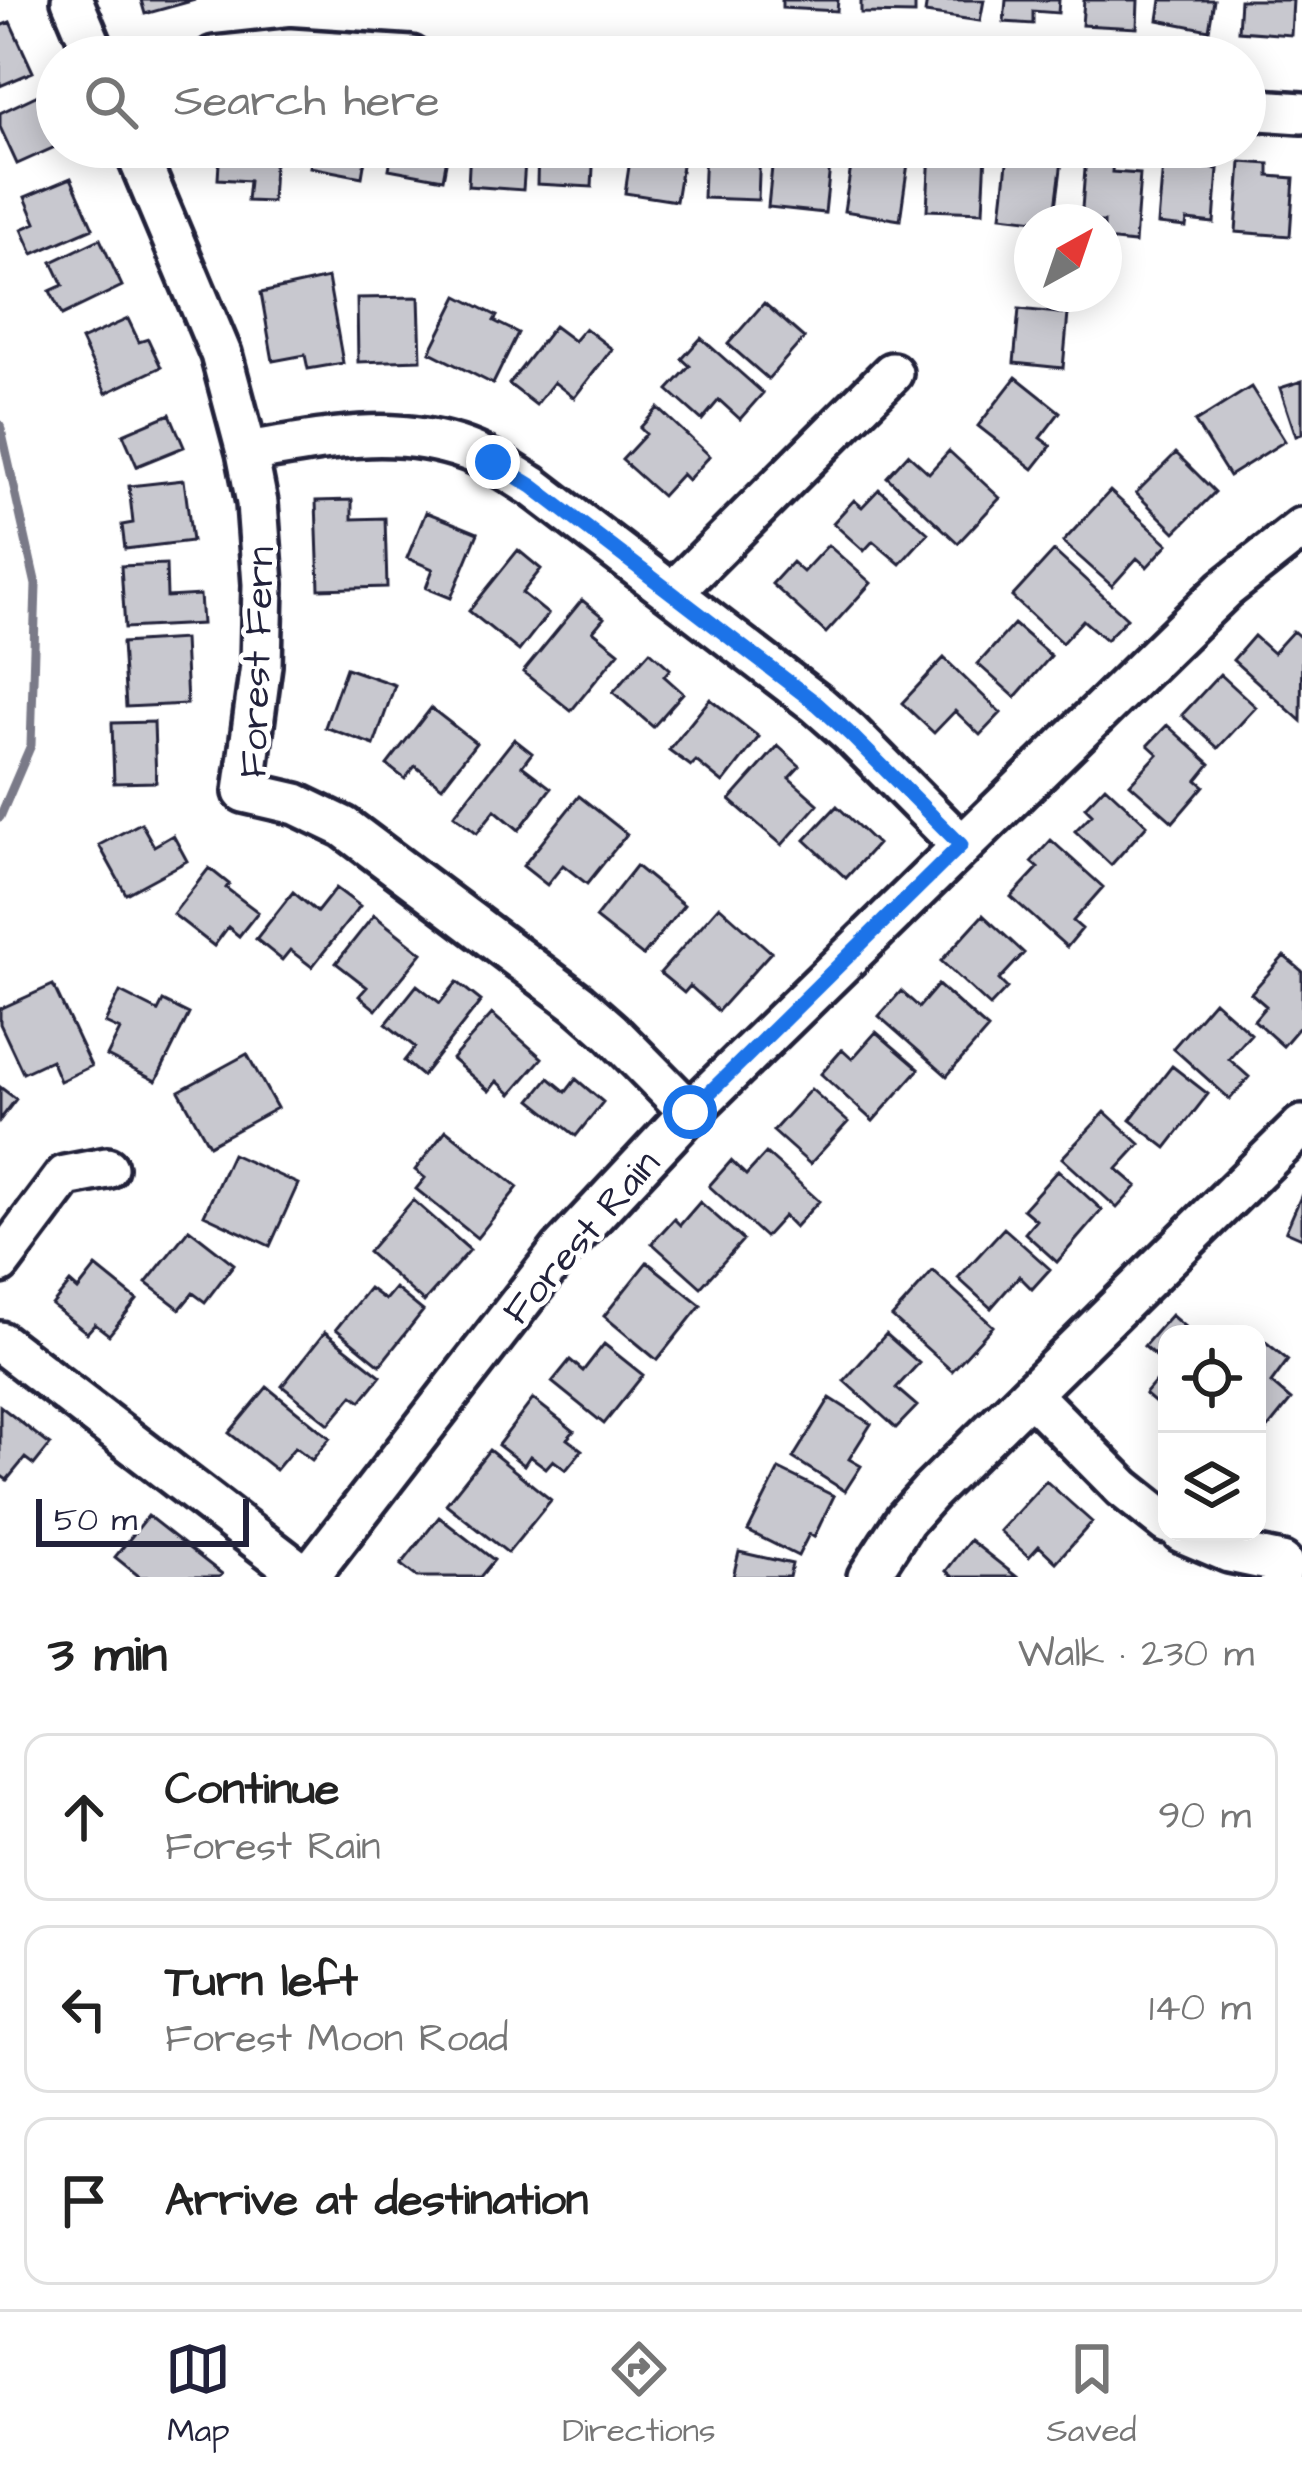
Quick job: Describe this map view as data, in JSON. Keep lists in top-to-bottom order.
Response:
{
  "streets": {
    "street": ["Forest Fern", "Forest Rain"]
  },
  "crossings": [
    ["Forest Fern", "Forest Rain"]
  ],
  "scale_bar": "50 m",
  "north": "top right",
  "page": {
    "search": "Search here",
    "scale": "50 m",
    "heading": ["3 min", "Walk · 230 m"],
    "list": [
      ["Continue", "Forest Rain", "90 m"],
      ["Turn left", "Forest Moon Road", "140 m"],
      "Arrive at destination"
    ],
    "nav": ["Map", "Directions", "Saved"]
  }
}
